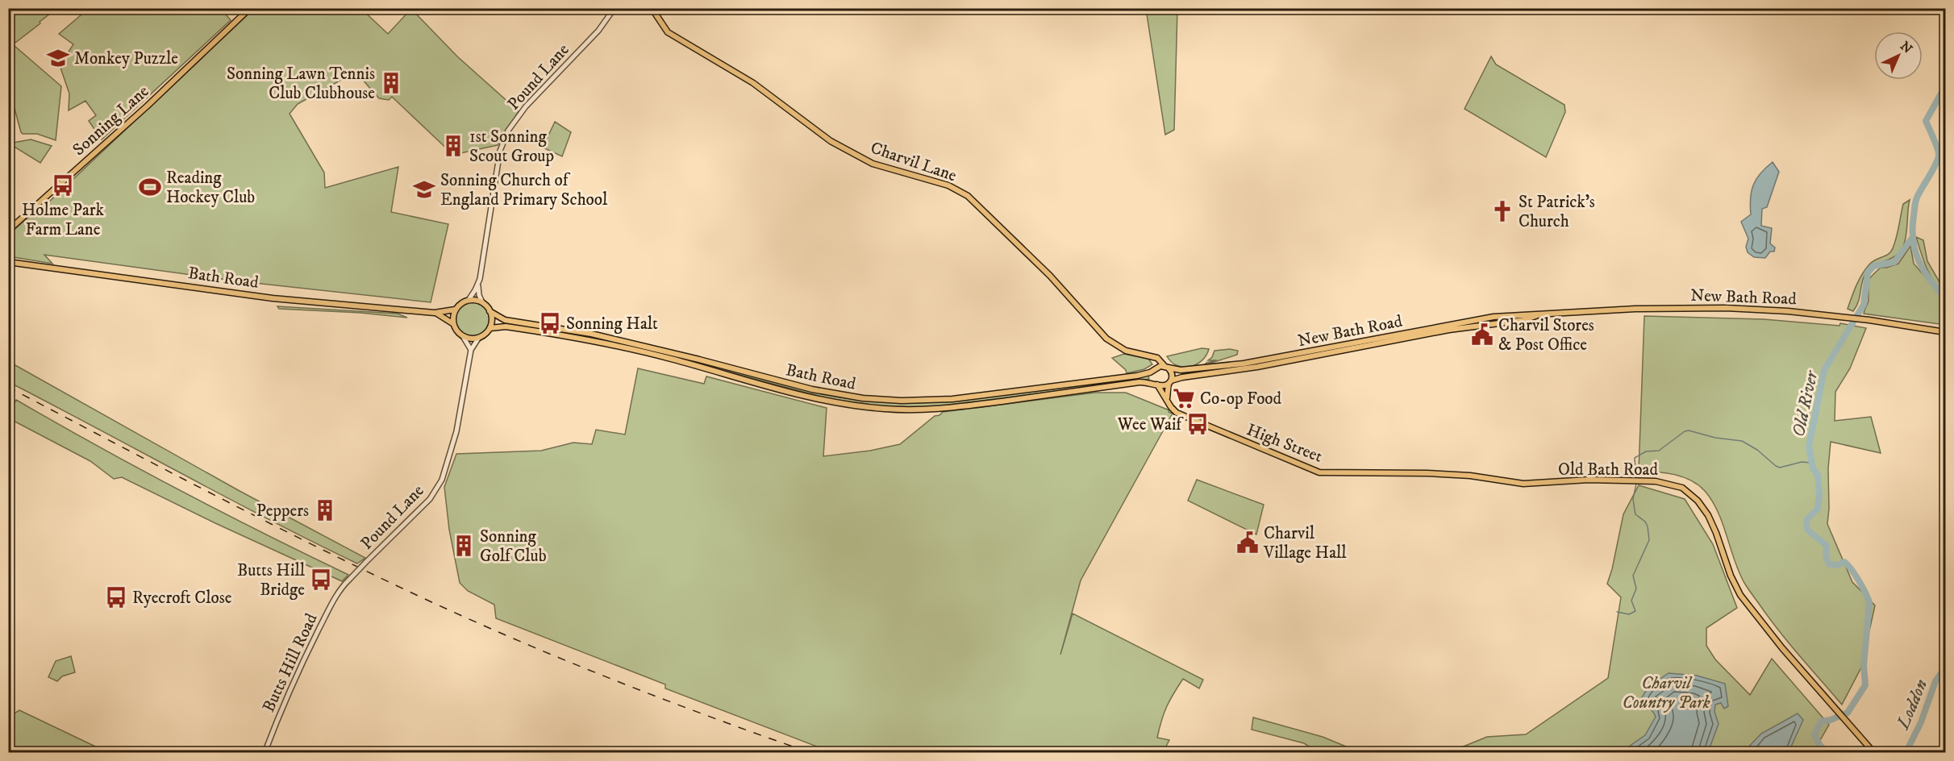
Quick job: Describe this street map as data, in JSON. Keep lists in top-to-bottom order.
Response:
{
  "streets": {
    "main road": [
      "Sonning Lane",
      "Charvil Lane",
      "Bath Road",
      "New Bath Road",
      "High Street",
      "Old Bath Road"
    ],
    "street": ["Pound Lane", "Butts Hill Road"]
  },
  "crossings": [
    ["Pound Lane", "Bath Road"],
    ["Pound Lane", "Butts Hill Road"],
    ["Charvil Lane", "Bath Road"],
    ["Charvil Lane", "New Bath Road"],
    ["Charvil Lane", "High Street"],
    ["Bath Road", "New Bath Road"],
    ["Bath Road", "High Street"],
    ["New Bath Road", "High Street"],
    ["High Street", "Old Bath Road"]
  ],
  "water": ["Old River", "Loddon"],
  "parks": ["Charvil Country Park"],
  "places": {
    "school or university": ["Monkey Puzzle", "Sonning Church of England Primary School"],
    "building": [
      "Sonning Lawn Tennis Club Clubhouse",
      "1st Sonning Scout Group",
      "Peppers",
      "Sonning Golf Club"
    ],
    "bus stop": [
      "Holme Park Farm Lane",
      "Sonning Halt",
      "Wee Waif",
      "Butts Hill Bridge",
      "Ryecroft Close"
    ],
    "sports": ["Reading Hockey Club"],
    "church": ["St Patrick's Church"],
    "public building": ["Charvil Stores & Post Office", "Charvil Village Hall"],
    "supermarket": ["Co-op Food"]
  },
  "north": "top right"
}
